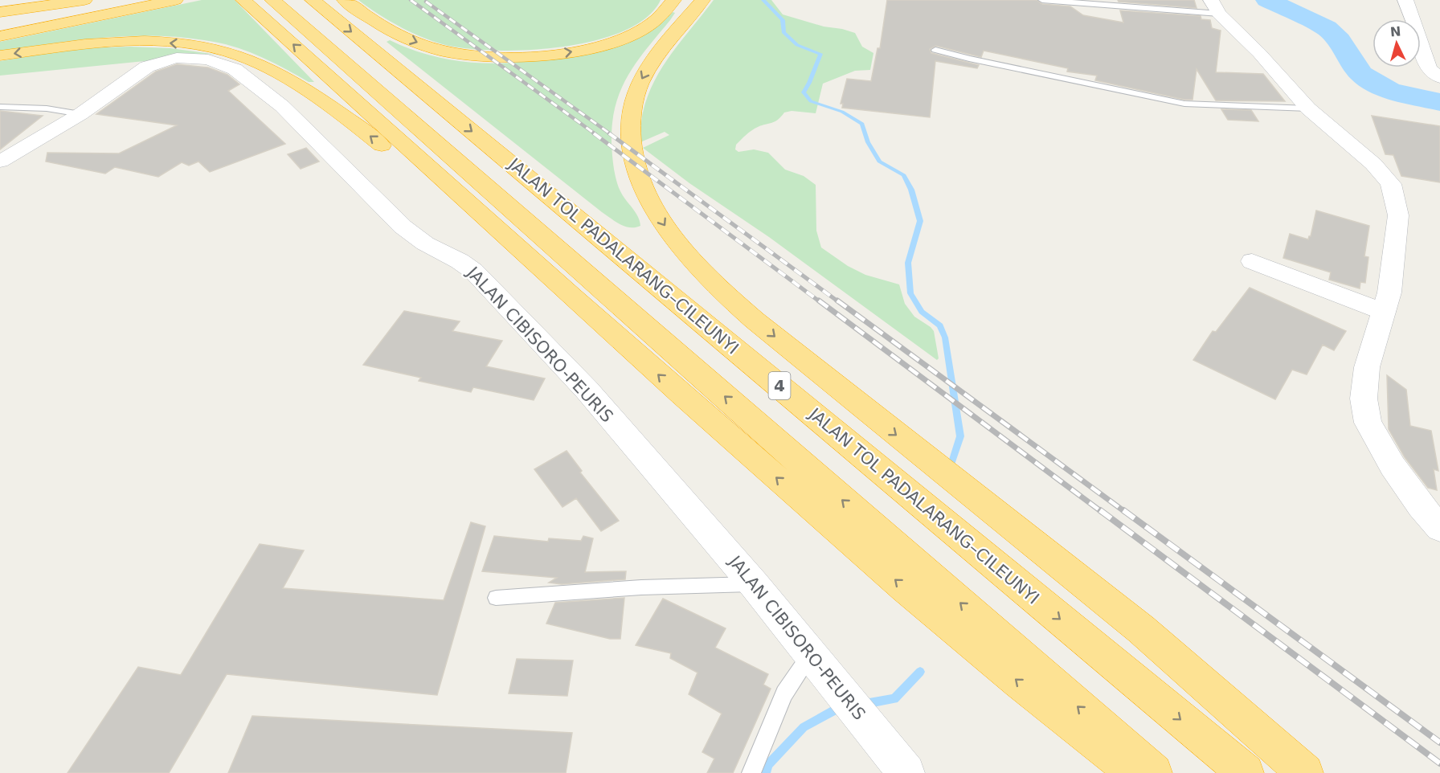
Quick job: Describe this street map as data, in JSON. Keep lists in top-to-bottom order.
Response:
{
  "streets": {
    "highway": ["JALAN TOL PADALARANG–CILEUNYI", "4"],
    "street": ["JALAN CIBISORO-PEURIS"]
  },
  "north": "top"
}
